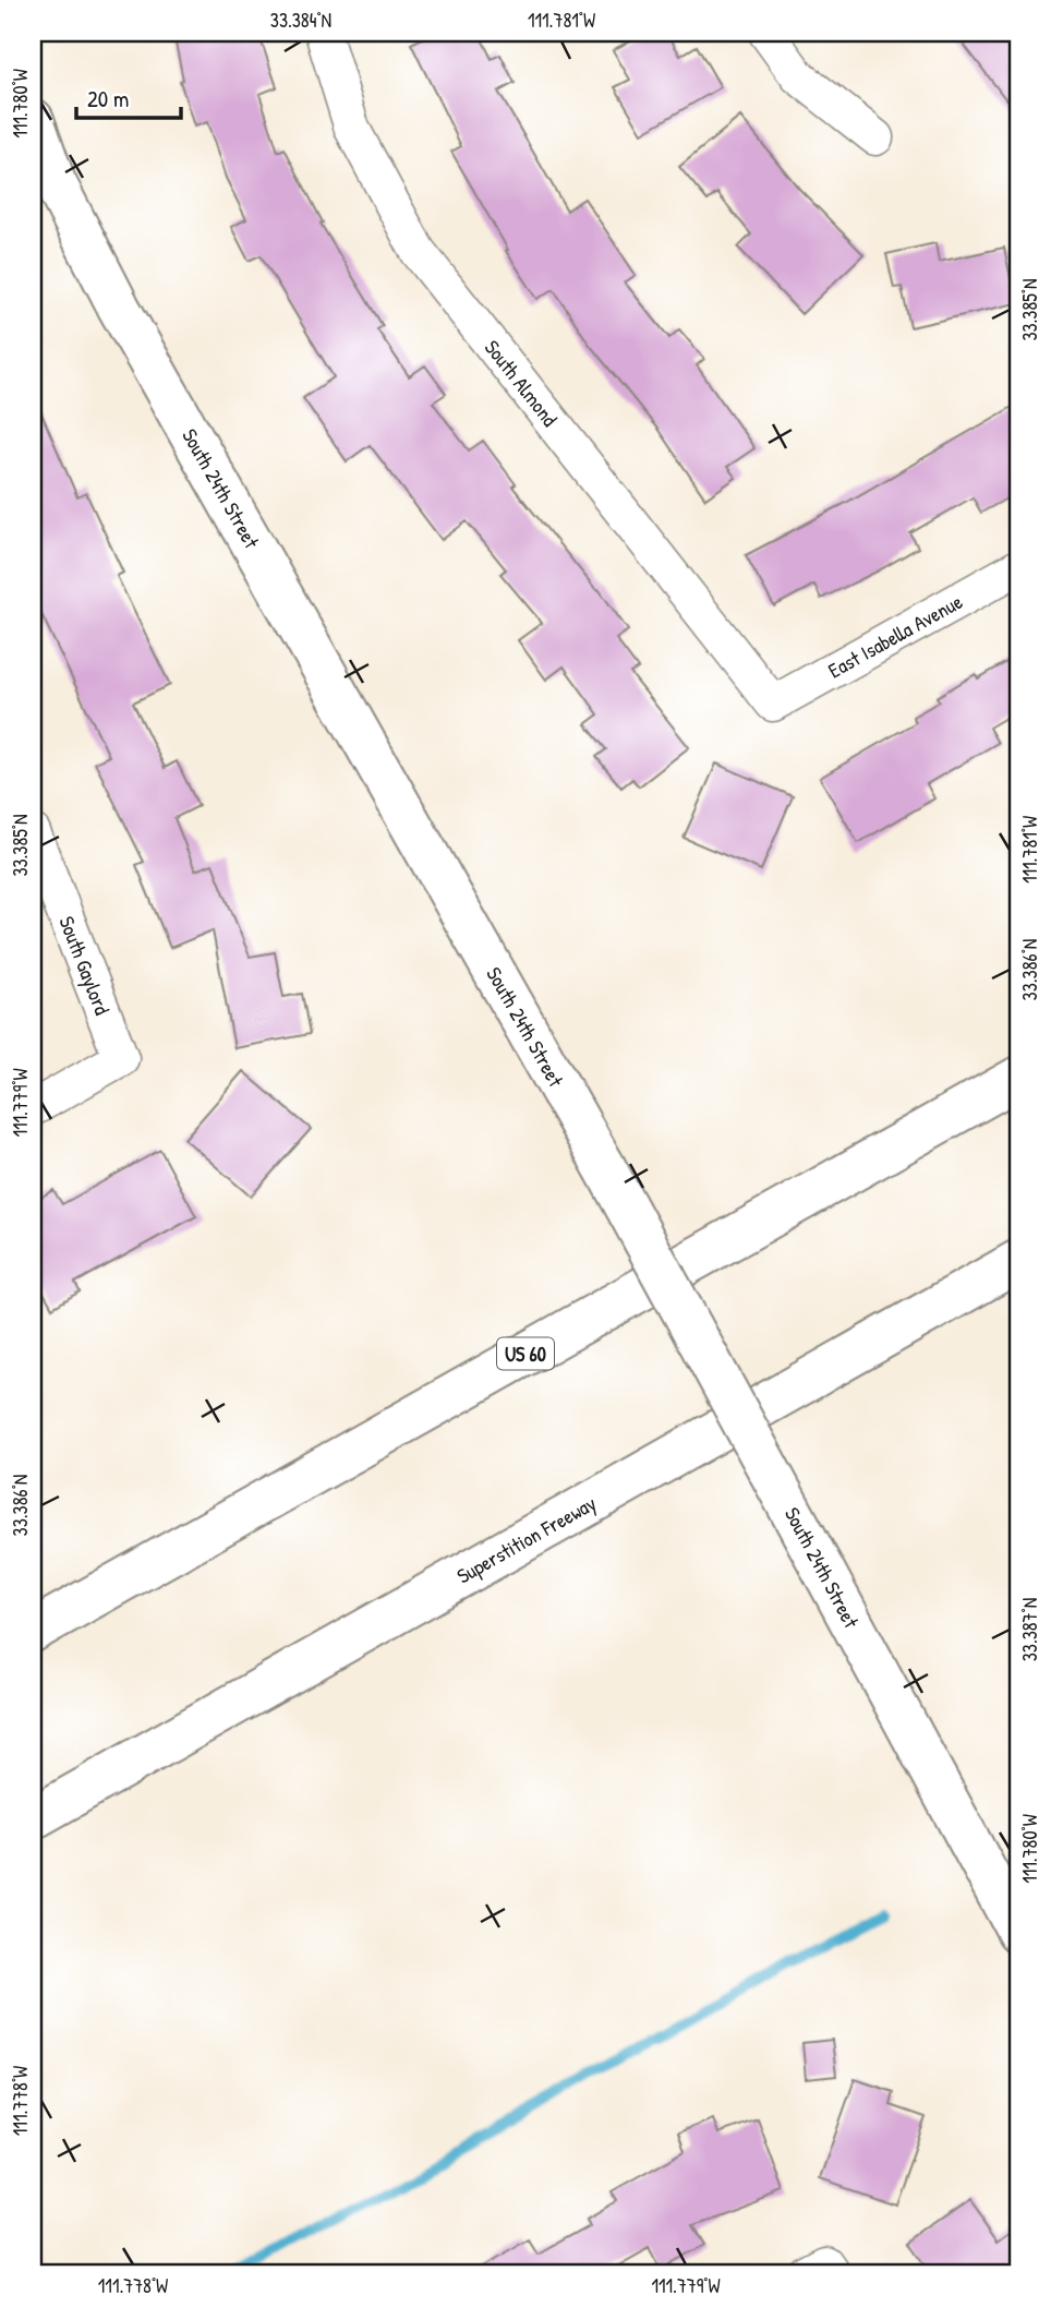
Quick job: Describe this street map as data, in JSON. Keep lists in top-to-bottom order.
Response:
{
  "streets": {
    "main road": ["South 24th Street", "US 60", "Superstition Freeway"],
    "street": ["South Almond", "East Isabella Avenue", "South Gaylord"]
  },
  "crossings": [
    ["South Almond", "East Isabella Avenue"]
  ],
  "scale_bar": "20 m",
  "coordinates": [
    "33.384°N",
    "111.781°W",
    "111.780°W",
    "33.385°N",
    "33.386°N",
    "111.779°W",
    "33.387°N",
    "111.778°W"
  ]
}
